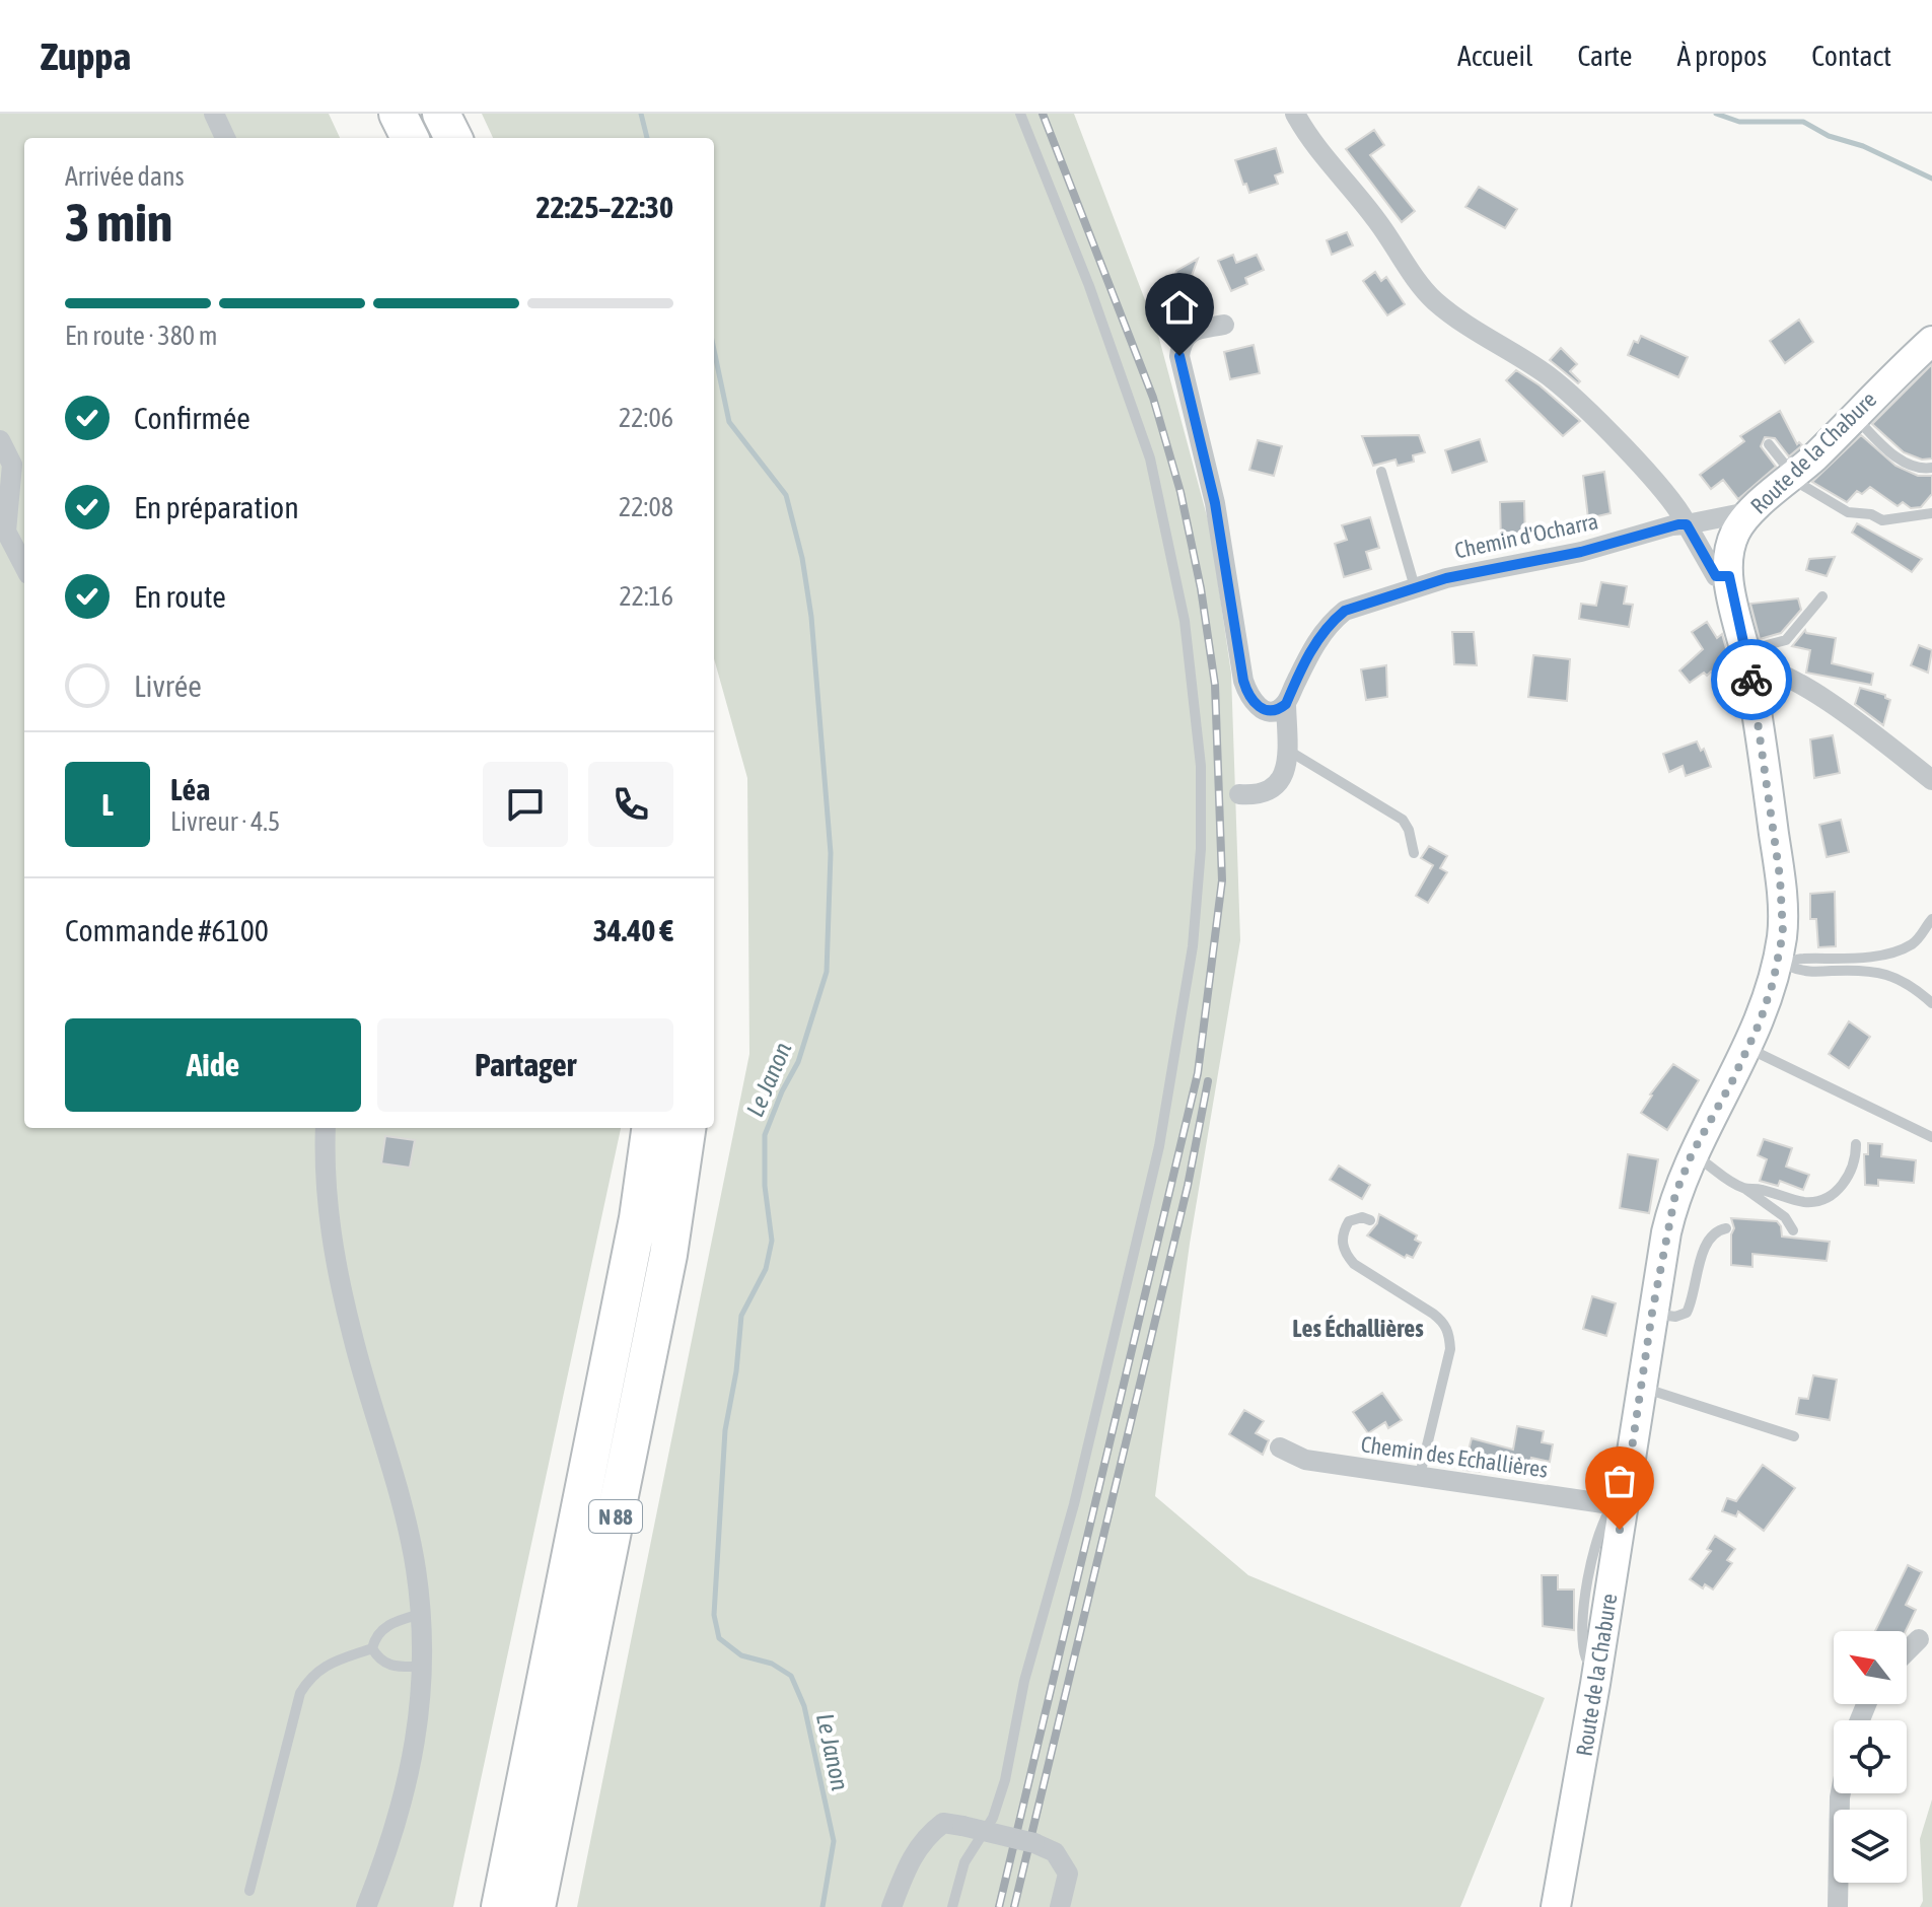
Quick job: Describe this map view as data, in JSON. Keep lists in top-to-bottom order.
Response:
{
  "streets": {
    "highway": ["N 88"],
    "main road": ["Route de la Chabure"],
    "street": ["Chemin d'Ocharra", "Chemin des Echallières"]
  },
  "crossings": [
    ["Route de la Chabure", "Chemin d'Ocharra"],
    ["Route de la Chabure", "Chemin des Echallières"]
  ],
  "districts": ["Les Échallières"],
  "water": ["Le Janon"],
  "north": "top left",
  "page": {
    "header": "Zuppa",
    "nav": [
      "Accueil",
      "Carte",
      "À propos",
      "Contact"
    ],
    "heading": ["3 min", "Arrivée dans", "22:25–22:30"],
    "panel": [
      "Léa",
      "Livreur · 4.5",
      "Commande #6100",
      "34.40 €"
    ],
    "bar": "En route · 380 m",
    "list": [
      ["Confirmée", "22:06"],
      ["En préparation", "22:08"],
      ["En route", "22:16"],
      "Livrée"
    ],
    "round": "L",
    "buttons": ["Aide", "Partager"]
  }
}
